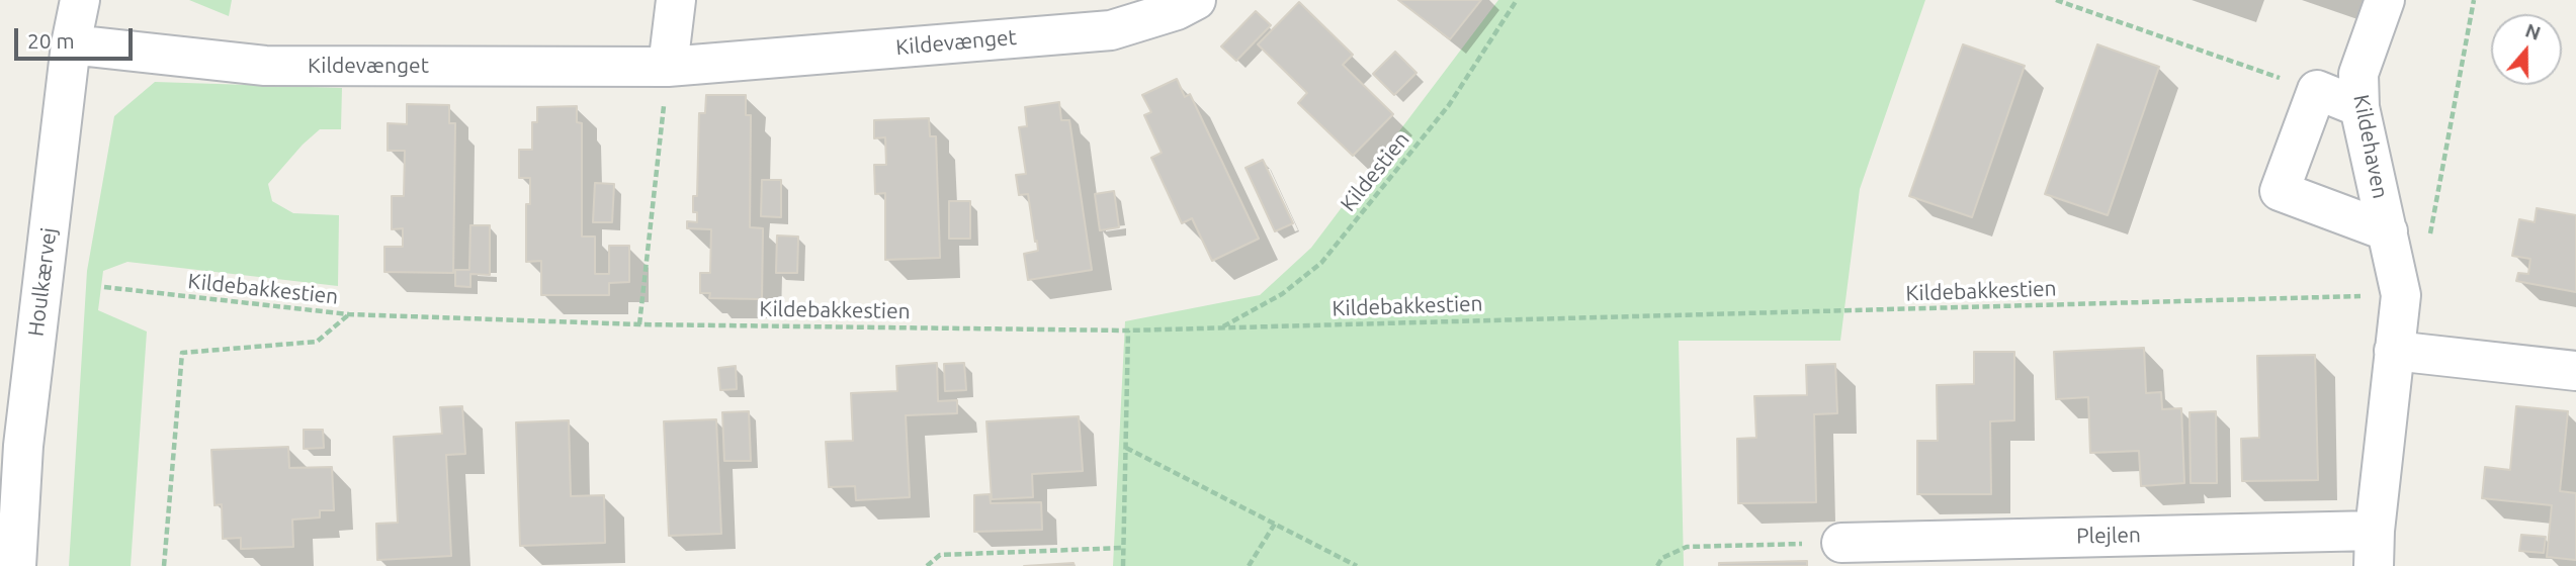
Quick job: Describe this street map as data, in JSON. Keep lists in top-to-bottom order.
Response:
{
  "streets": {
    "street": [
      "Kildevænget",
      "Kildehaven",
      "Houlkærvej",
      "Plejlen"
    ],
    "path": ["Kildestien", "Kildebakkestien"]
  },
  "crossings": [
    ["Kildevænget", "Houlkærvej"],
    ["Kildehaven", "Kildebakkestien"],
    ["Kildehaven", "Plejlen"],
    ["Kildestien", "Kildebakkestien"],
    ["Kildebakkestien", "Plejlen"]
  ],
  "scale_bar": "20 m",
  "north": "top"
}
